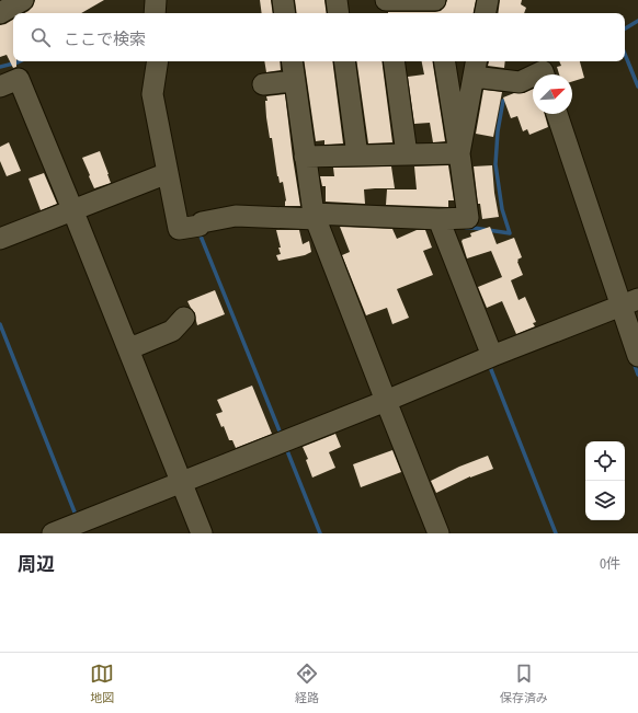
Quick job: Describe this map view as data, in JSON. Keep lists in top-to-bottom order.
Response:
{
  "north": "top right",
  "page": {
    "search": "ここで検索",
    "heading": ["周辺", "0件"],
    "nav": ["地図", "経路", "保存済み"]
  }
}
